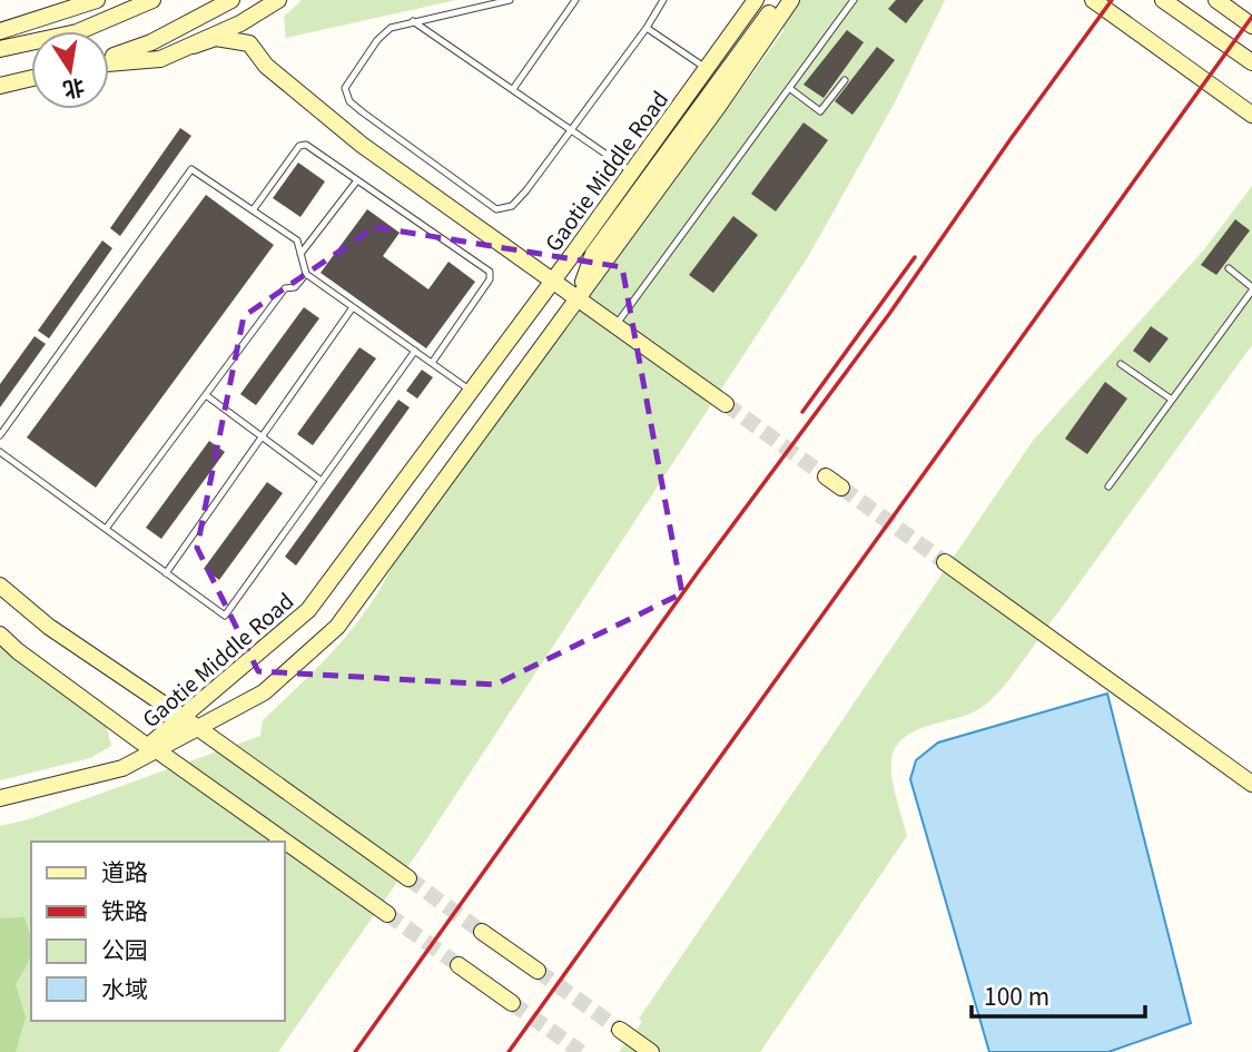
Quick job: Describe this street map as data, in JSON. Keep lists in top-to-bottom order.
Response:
{
  "streets": {
    "street": ["Gaotie Middle Road"]
  },
  "legend": [
    "道路",
    "铁路",
    "公园",
    "水域"
  ],
  "scale_bar": "100 m",
  "north": "bottom"
}
